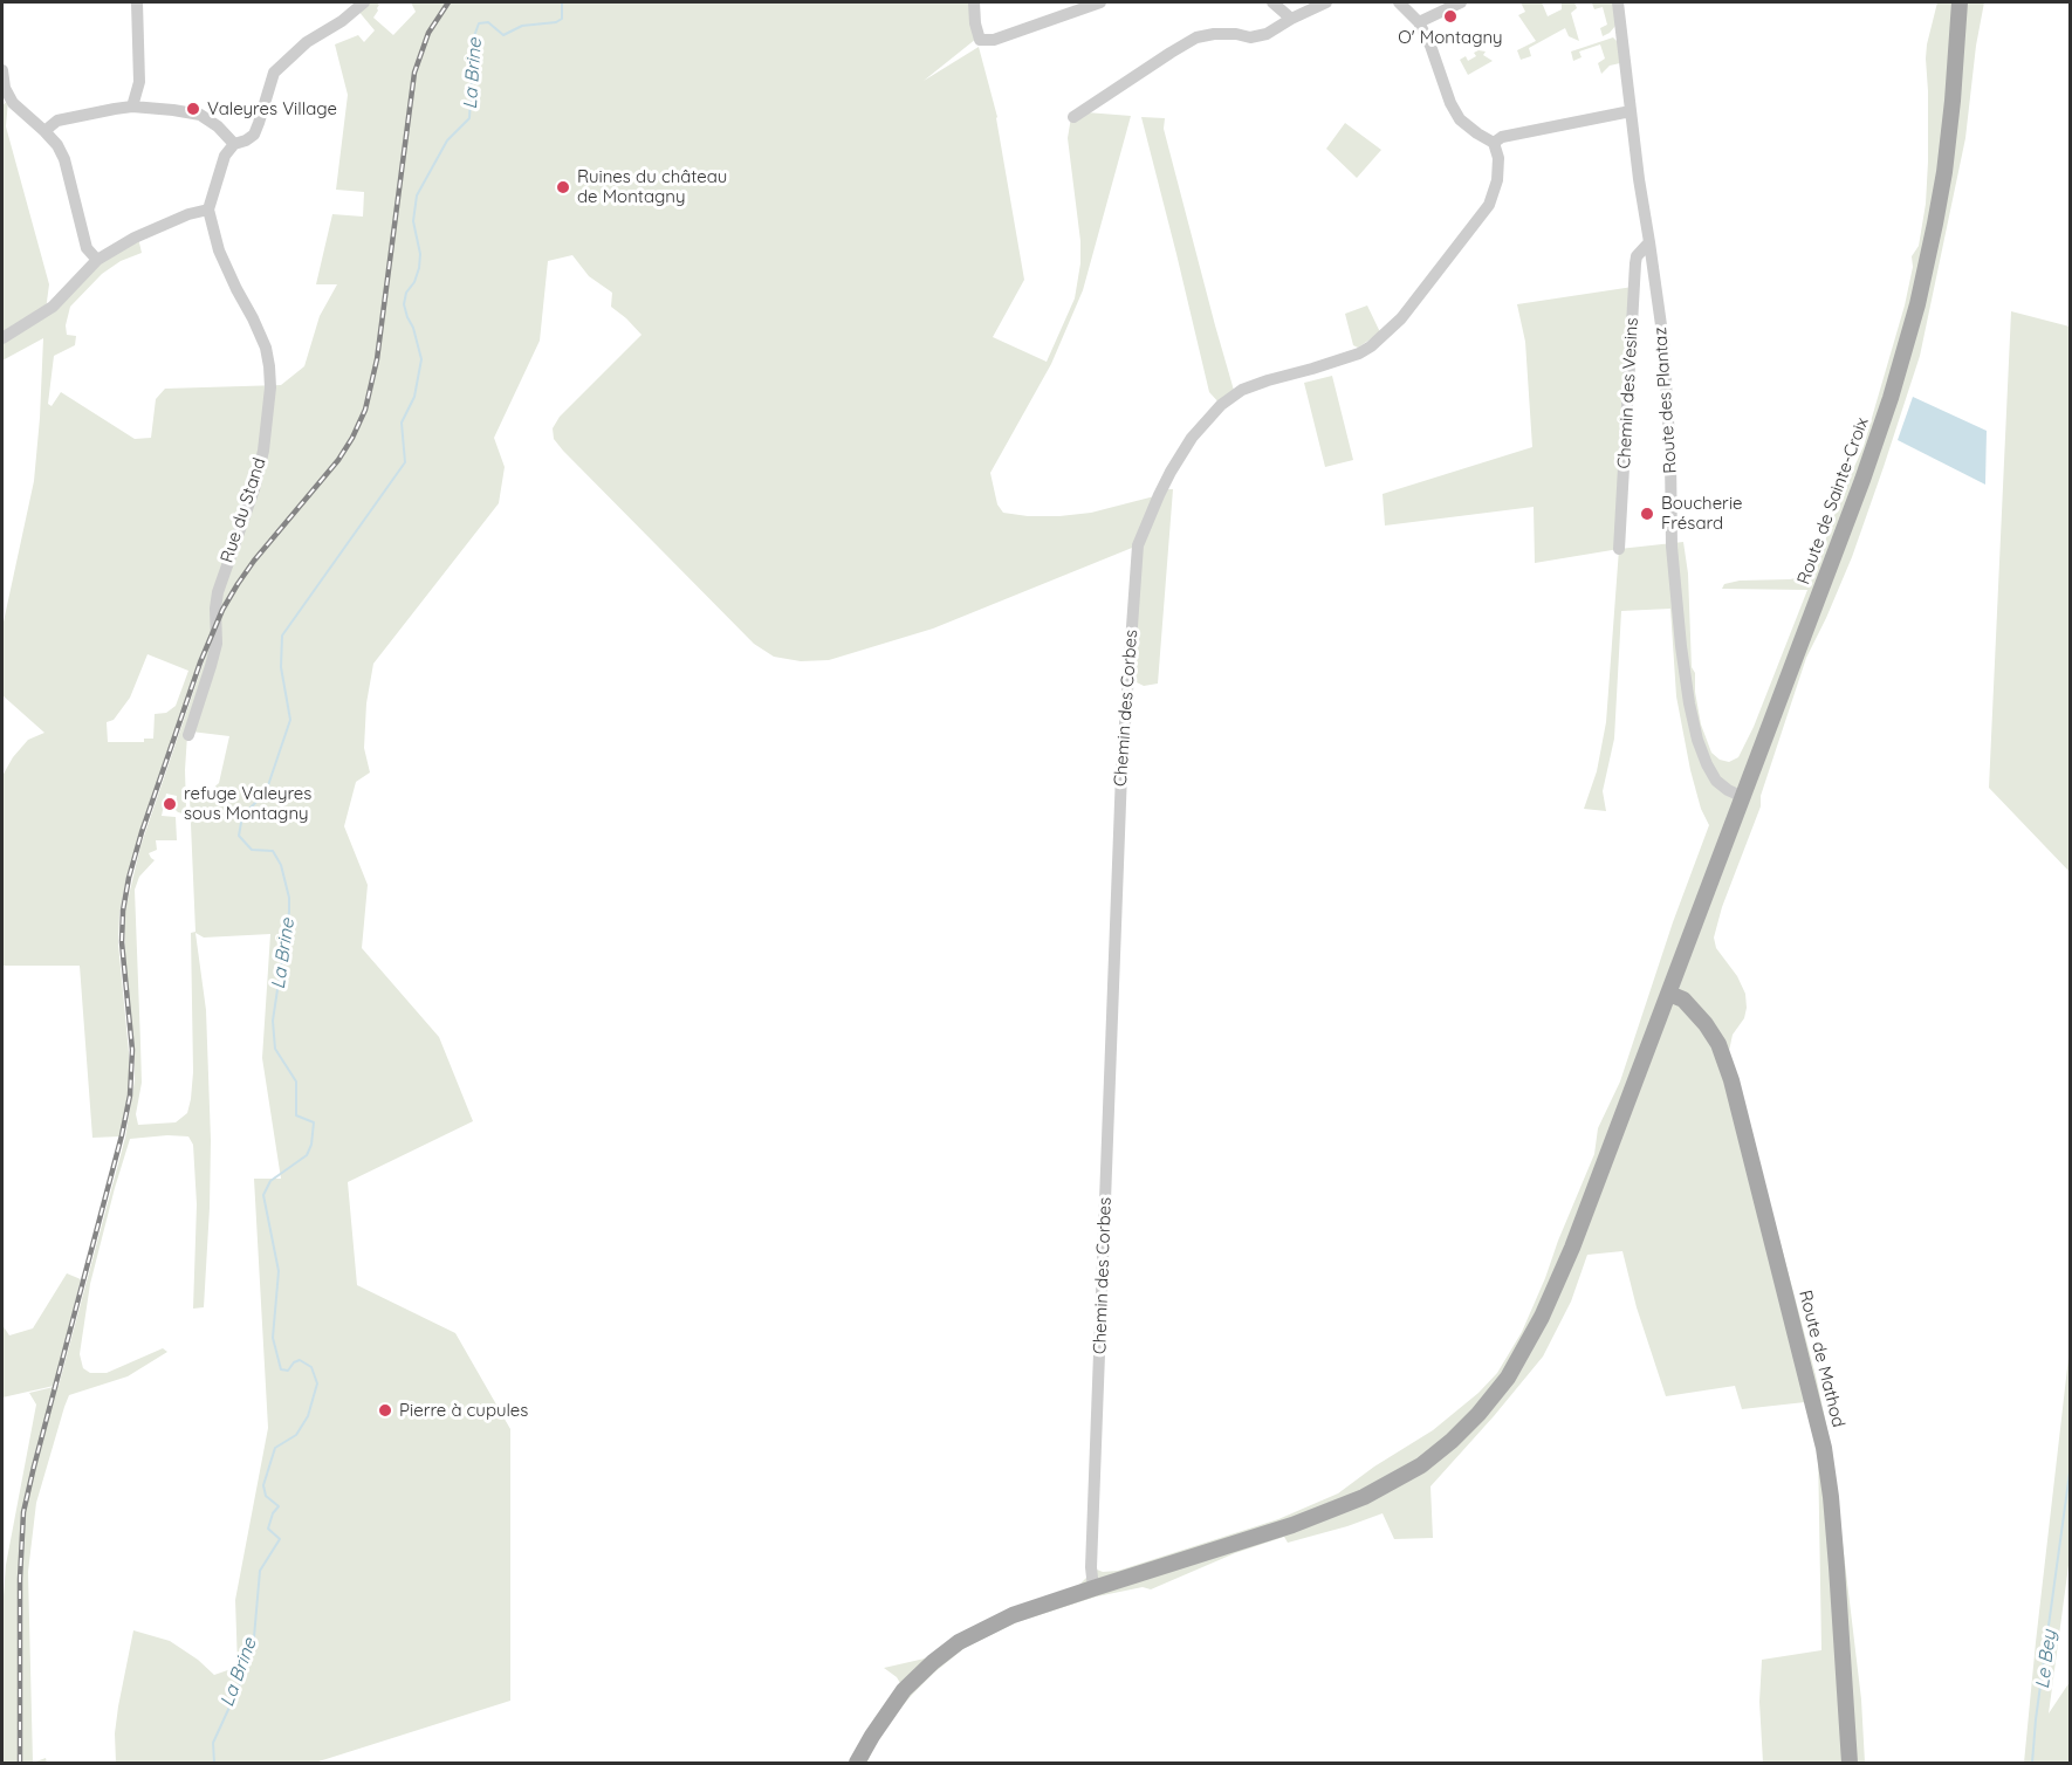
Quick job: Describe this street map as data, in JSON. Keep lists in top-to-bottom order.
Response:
{
  "streets": {
    "main road": ["Route de Sainte-Croix", "Route de Mathod"],
    "street": [
      "Chemin des Vesins",
      "Route des Plantaz",
      "Rue du Stand",
      "Chemin des Corbes"
    ]
  },
  "crossings": [
    ["Chemin des Vesins", "Route des Plantaz"],
    ["Route des Plantaz", "Route de Sainte-Croix"],
    ["Route de Sainte-Croix", "Chemin des Corbes"],
    ["Route de Sainte-Croix", "Route de Mathod"]
  ],
  "water": ["La Brine", "Le Bey"],
  "places": [
    "O' Montagny",
    "Valeyres Village",
    "Ruines du château de Montagny",
    "Boucherie Frésard",
    "refuge Valeyres sous Montagny",
    "Pierre à cupules"
  ]
}
